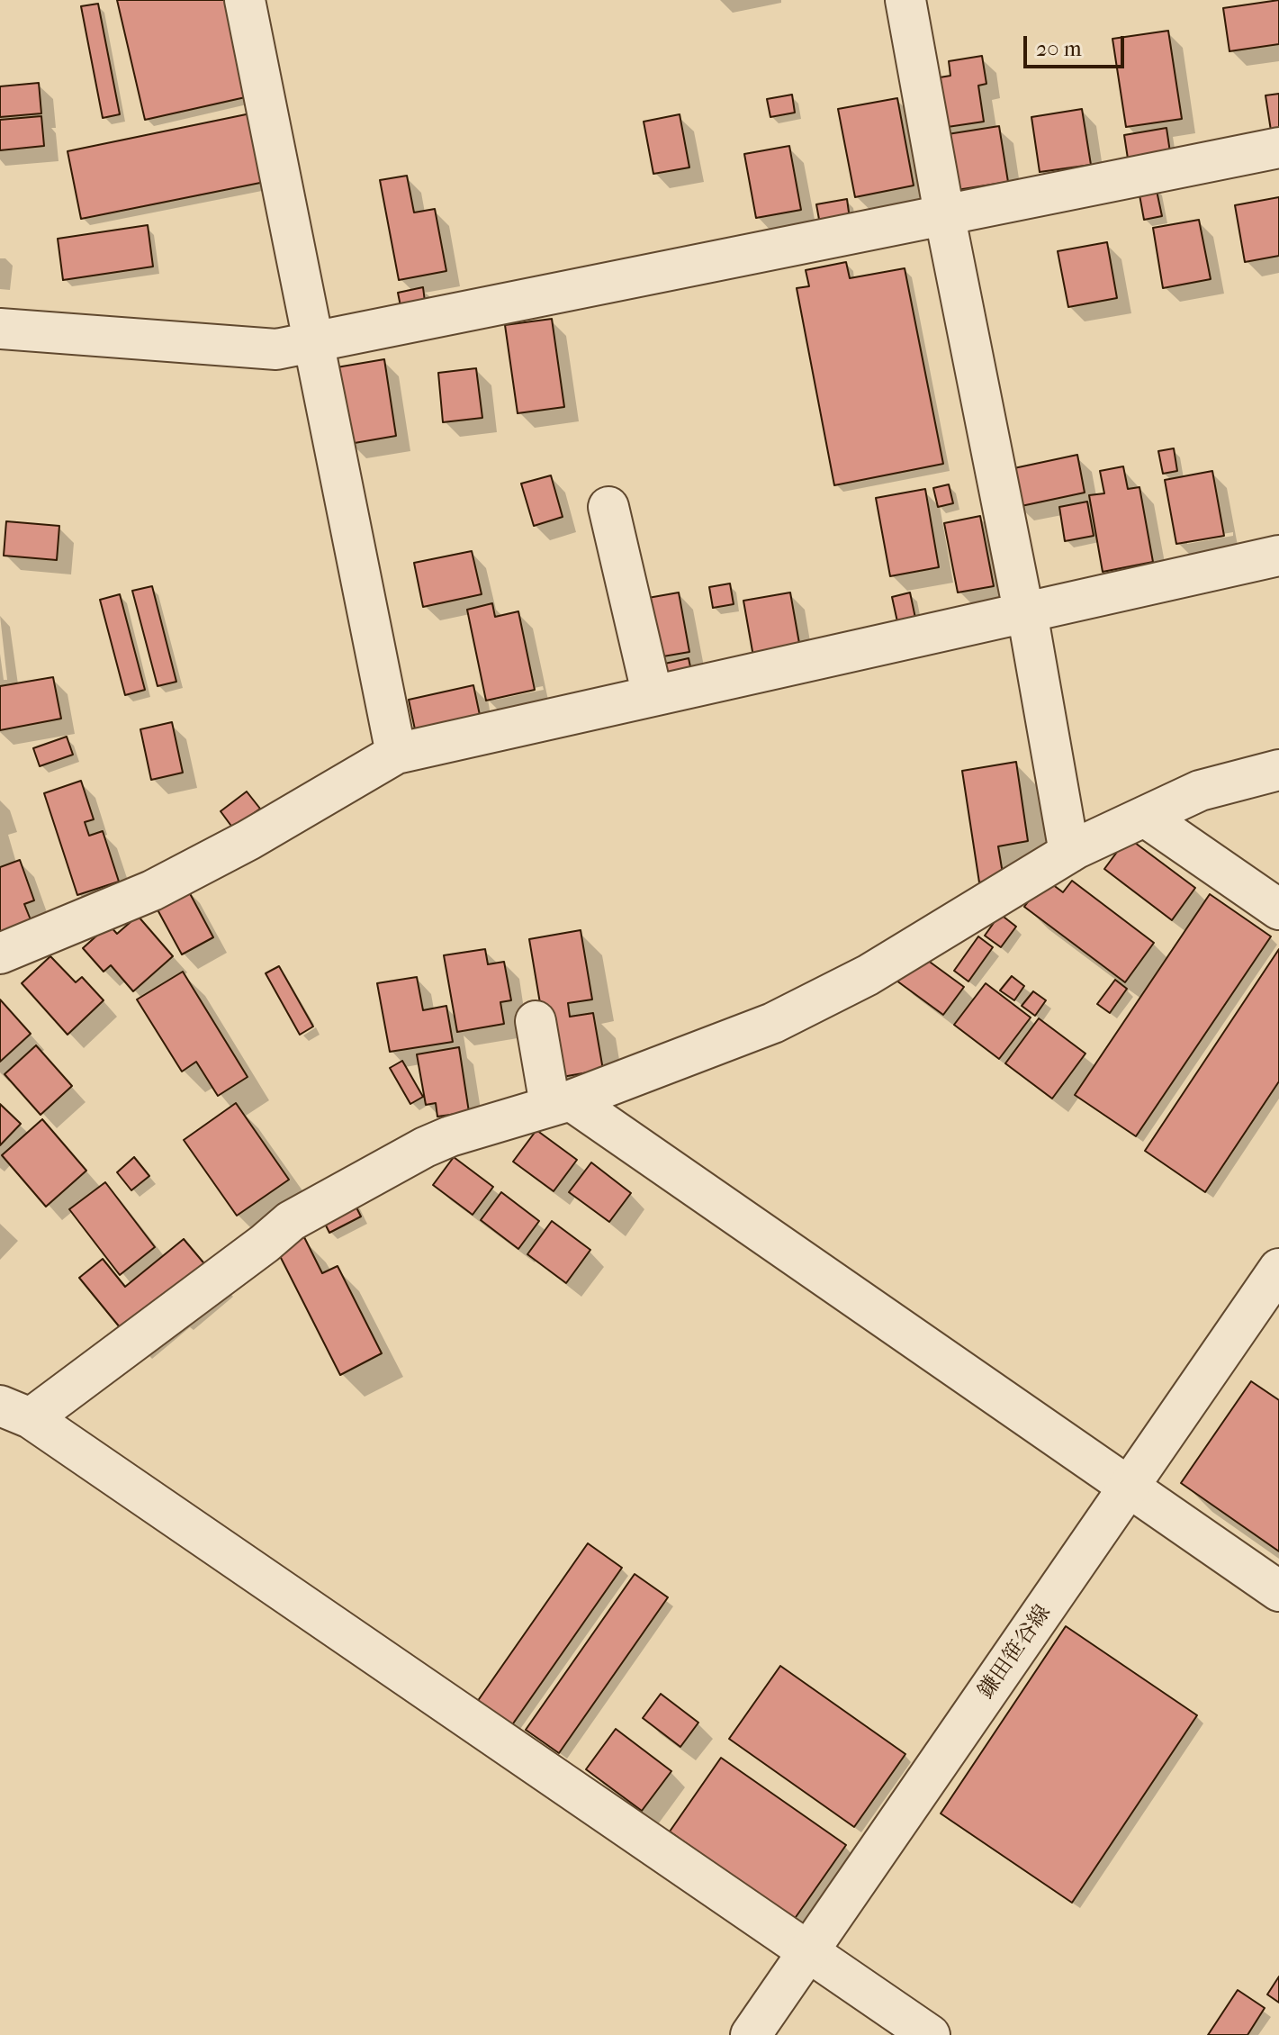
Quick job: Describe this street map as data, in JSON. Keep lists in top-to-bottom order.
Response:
{
  "streets": {
    "street": ["鎌田笹谷線"]
  },
  "scale_bar": "20 m"
}
